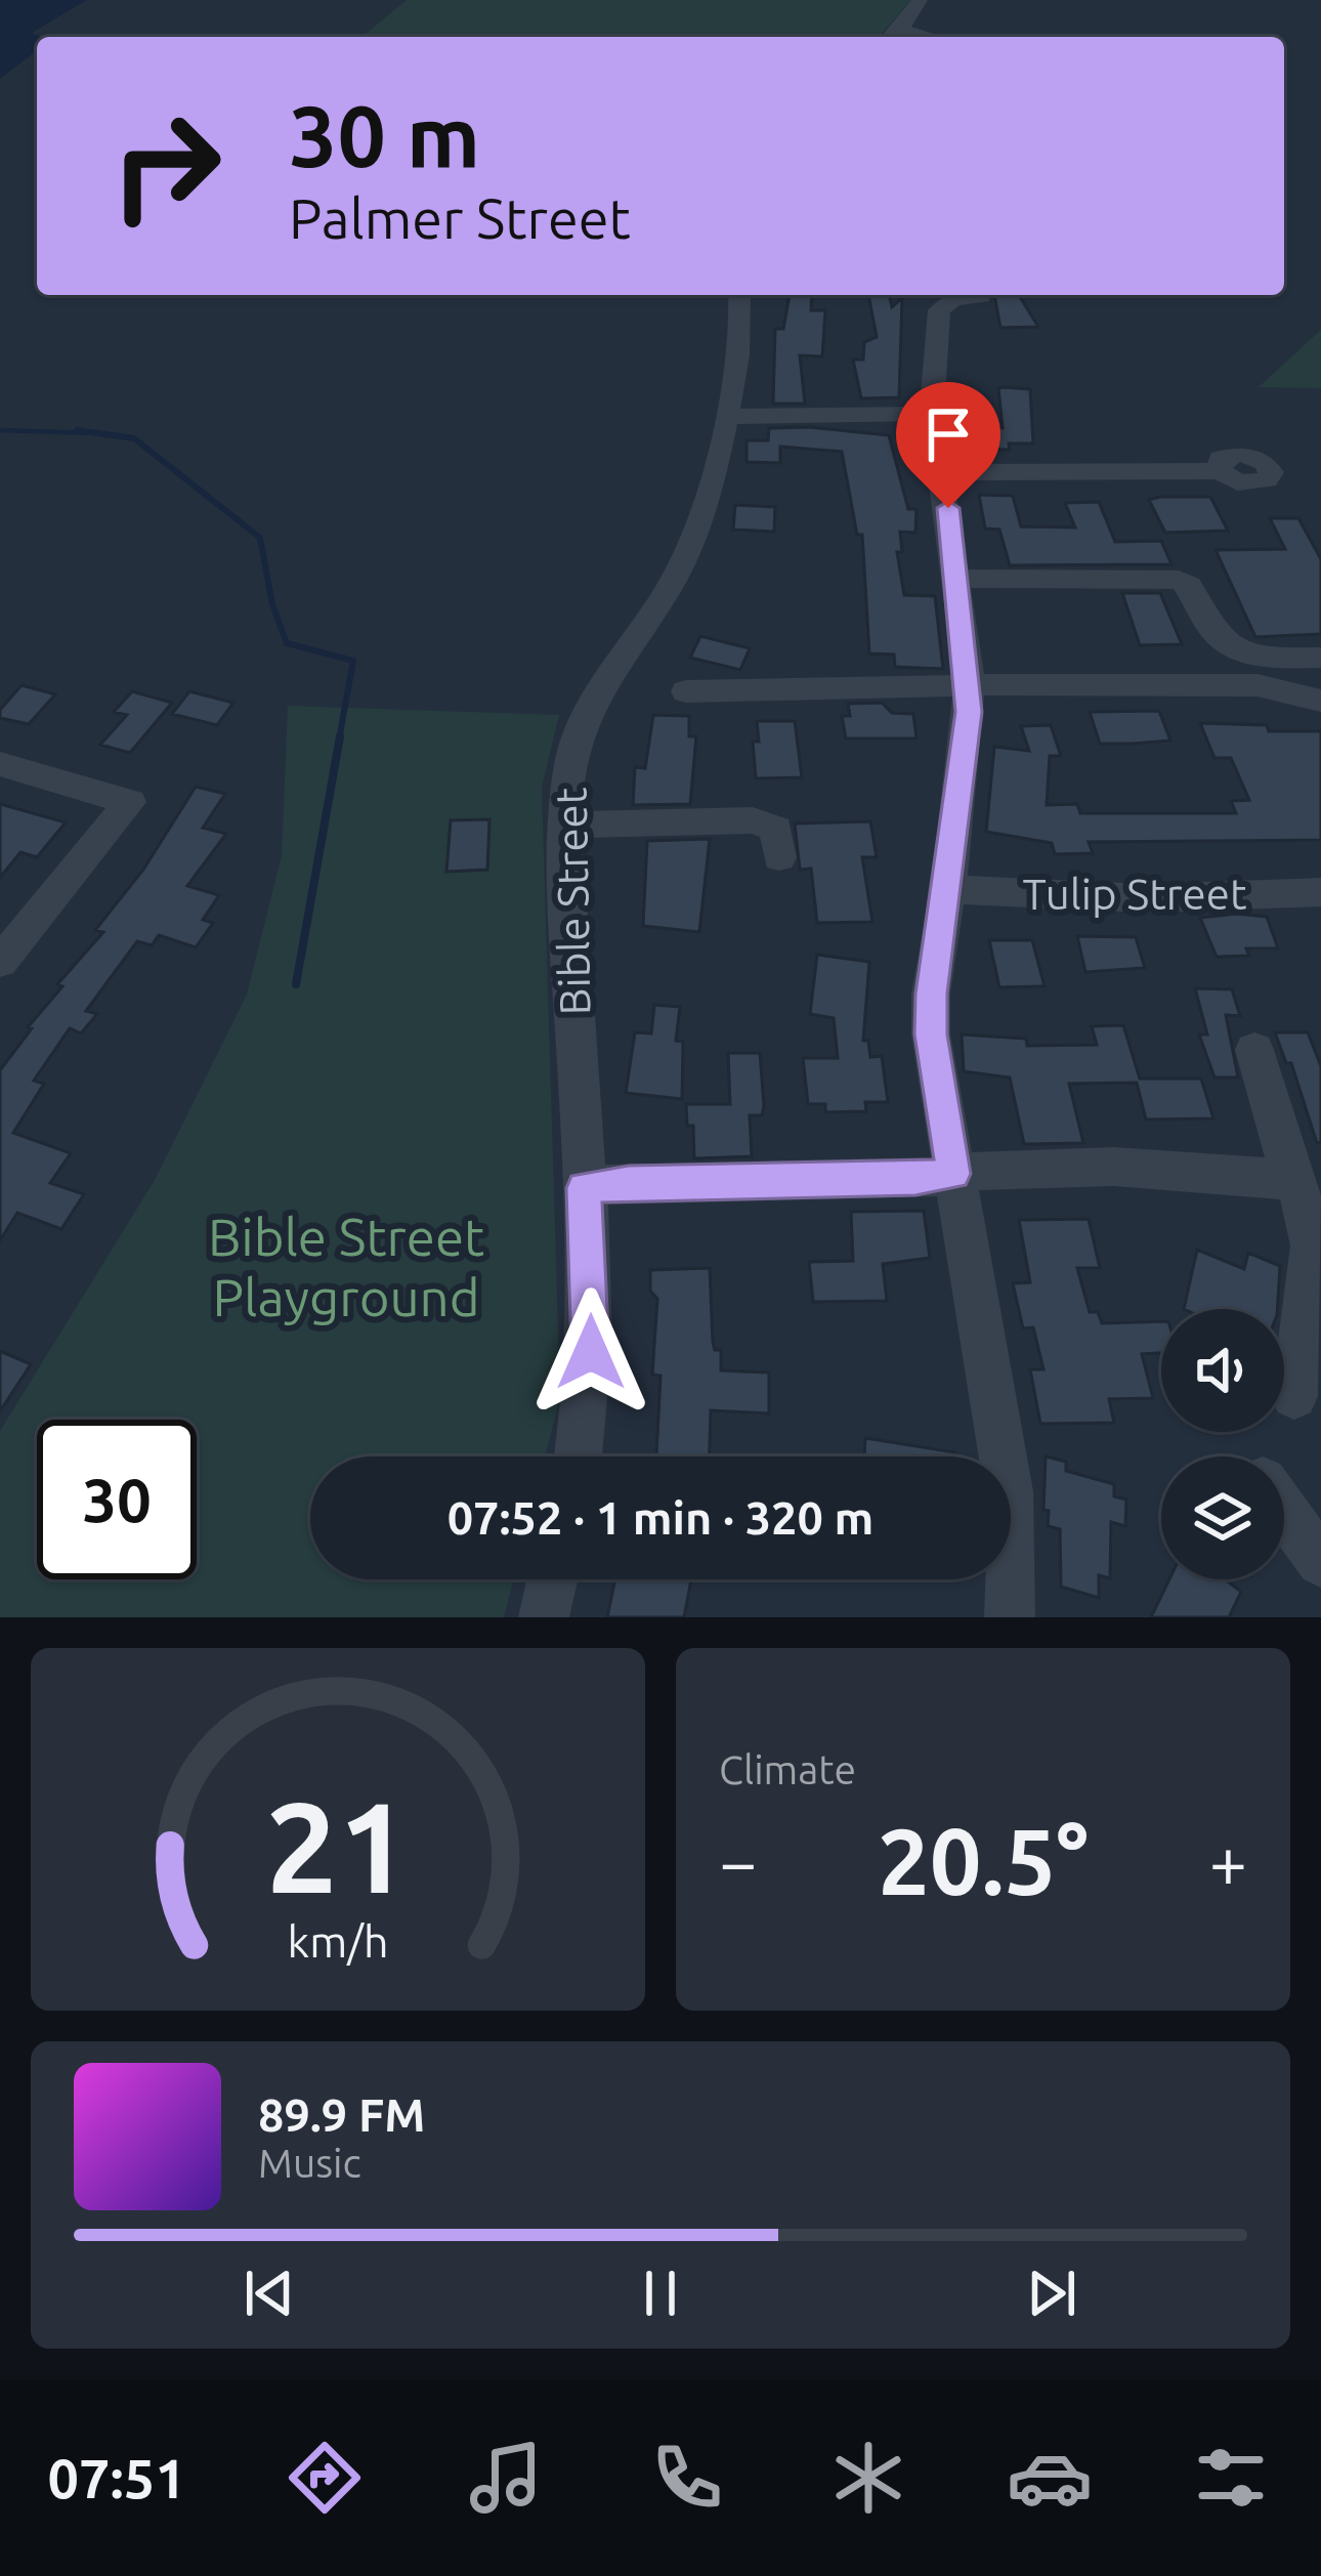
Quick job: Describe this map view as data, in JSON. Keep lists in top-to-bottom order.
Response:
{
  "streets": {
    "street": ["Tulip Street", "Bible Street"]
  },
  "parks": ["Bible Street Playground"],
  "page": {
    "turn": ["30 m", "Palmer Street"],
    "limit": "30",
    "trip": "07:52 · 1 min · 320 m",
    "tile": "Climate",
    "heat": ["−", "20.5°", "+"],
    "song": ["89.9 FM", "Music"],
    "tabs": "07:51",
    "gauge": ["21", "km/h"]
  }
}
